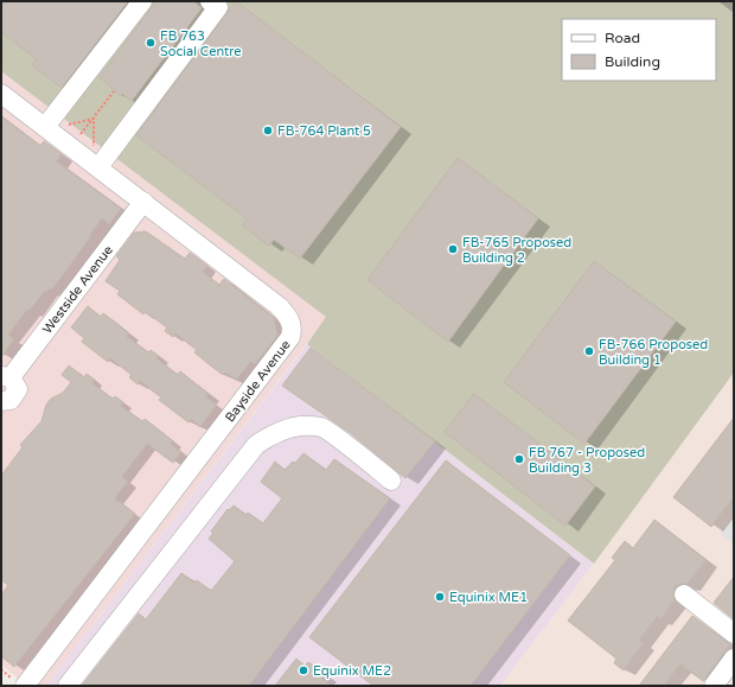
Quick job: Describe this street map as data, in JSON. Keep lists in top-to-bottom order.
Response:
{
  "streets": {
    "lane": ["Westside Avenue", "Bayside Avenue"]
  },
  "crossings": [
    ["Westside Avenue", "Bayside Avenue"]
  ],
  "places": [
    "FB 763 Social Centre",
    "FB-764 Plant 5",
    "FB-765 Proposed Building 2",
    "FB-766 Proposed Building 1",
    "FB 767 - Proposed Building 3",
    "Equinix ME1",
    "Equinix ME2"
  ],
  "legend": ["Road", "Building"]
}
